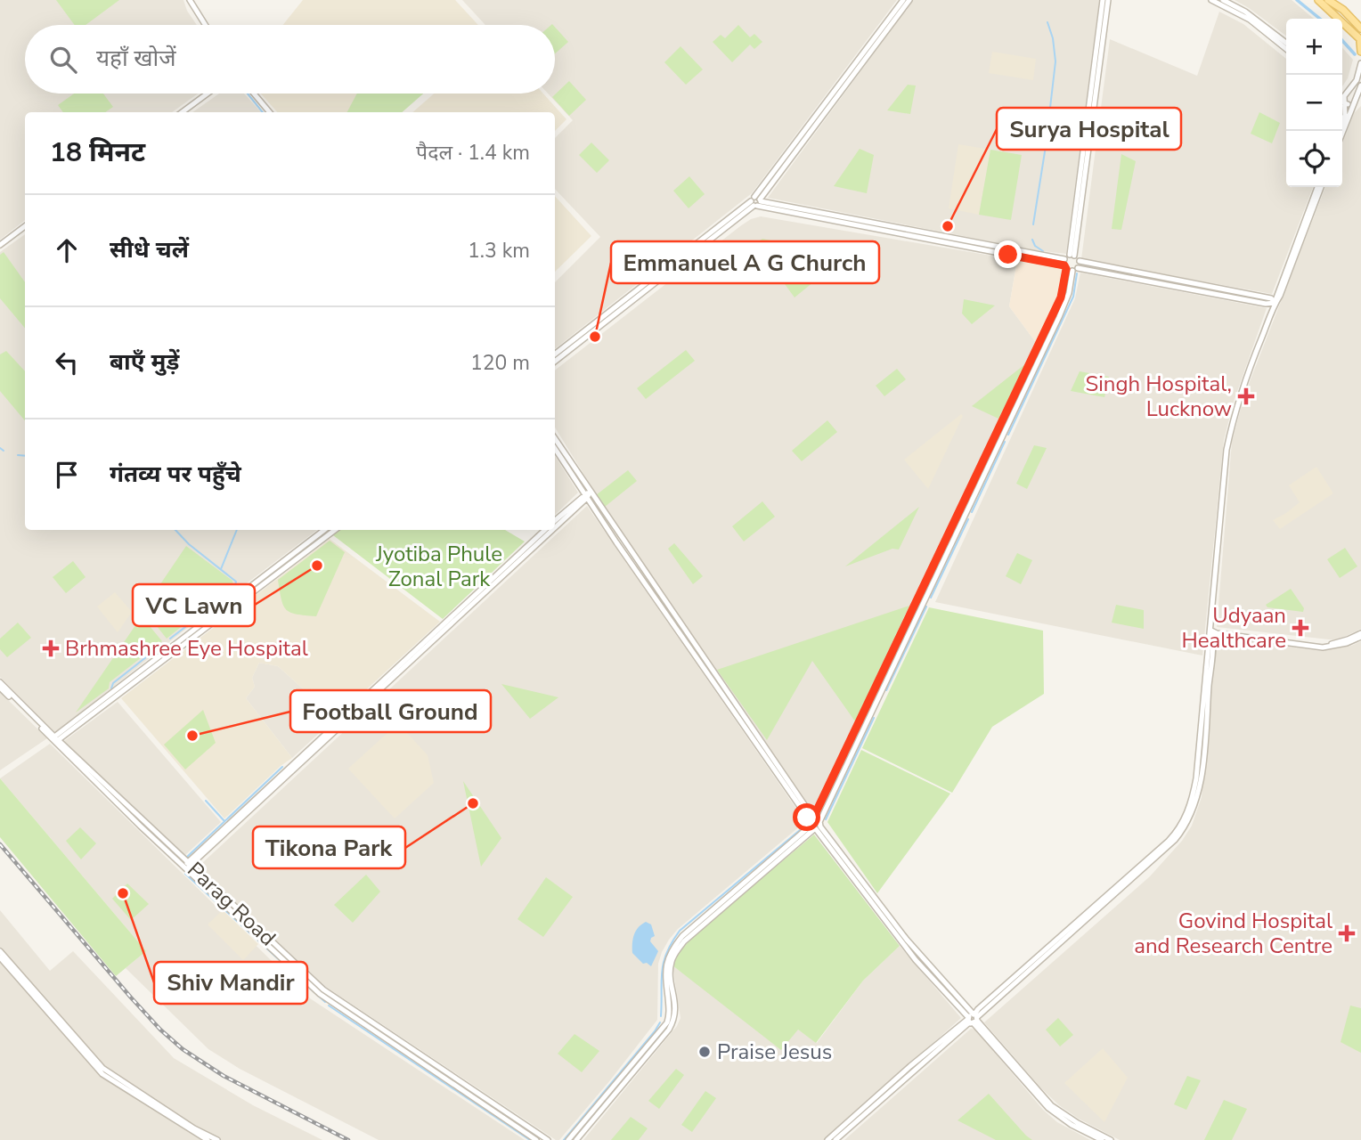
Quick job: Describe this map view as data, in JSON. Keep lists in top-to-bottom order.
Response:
{
  "streets": {
    "street": ["Parag Road"]
  },
  "parks": ["Jyotiba Phule Zonal Park"],
  "places": {
    "other": [
      "Surya Hospital",
      "Emmanuel A G Church",
      "VC Lawn",
      "Football Ground",
      "Tikona Park",
      "Shiv Mandir",
      "Praise Jesus"
    ],
    "health": [
      "Singh Hospital, Lucknow",
      "Udyaan Healthcare",
      "Brhmashree Eye Hospital",
      "Govind Hospital and Research Centre"
    ]
  },
  "page": {
    "map_buttons": ["+", "−"],
    "search": "यहाँ खोजें",
    "heading": ["18 मिनट", "पैदल · 1.4 km"],
    "list": [
      ["सीधे चलें", "1.3 km"],
      ["बाएँ मुड़ें", "120 m"],
      "गंतव्य पर पहुँचे"
    ]
  }
}
